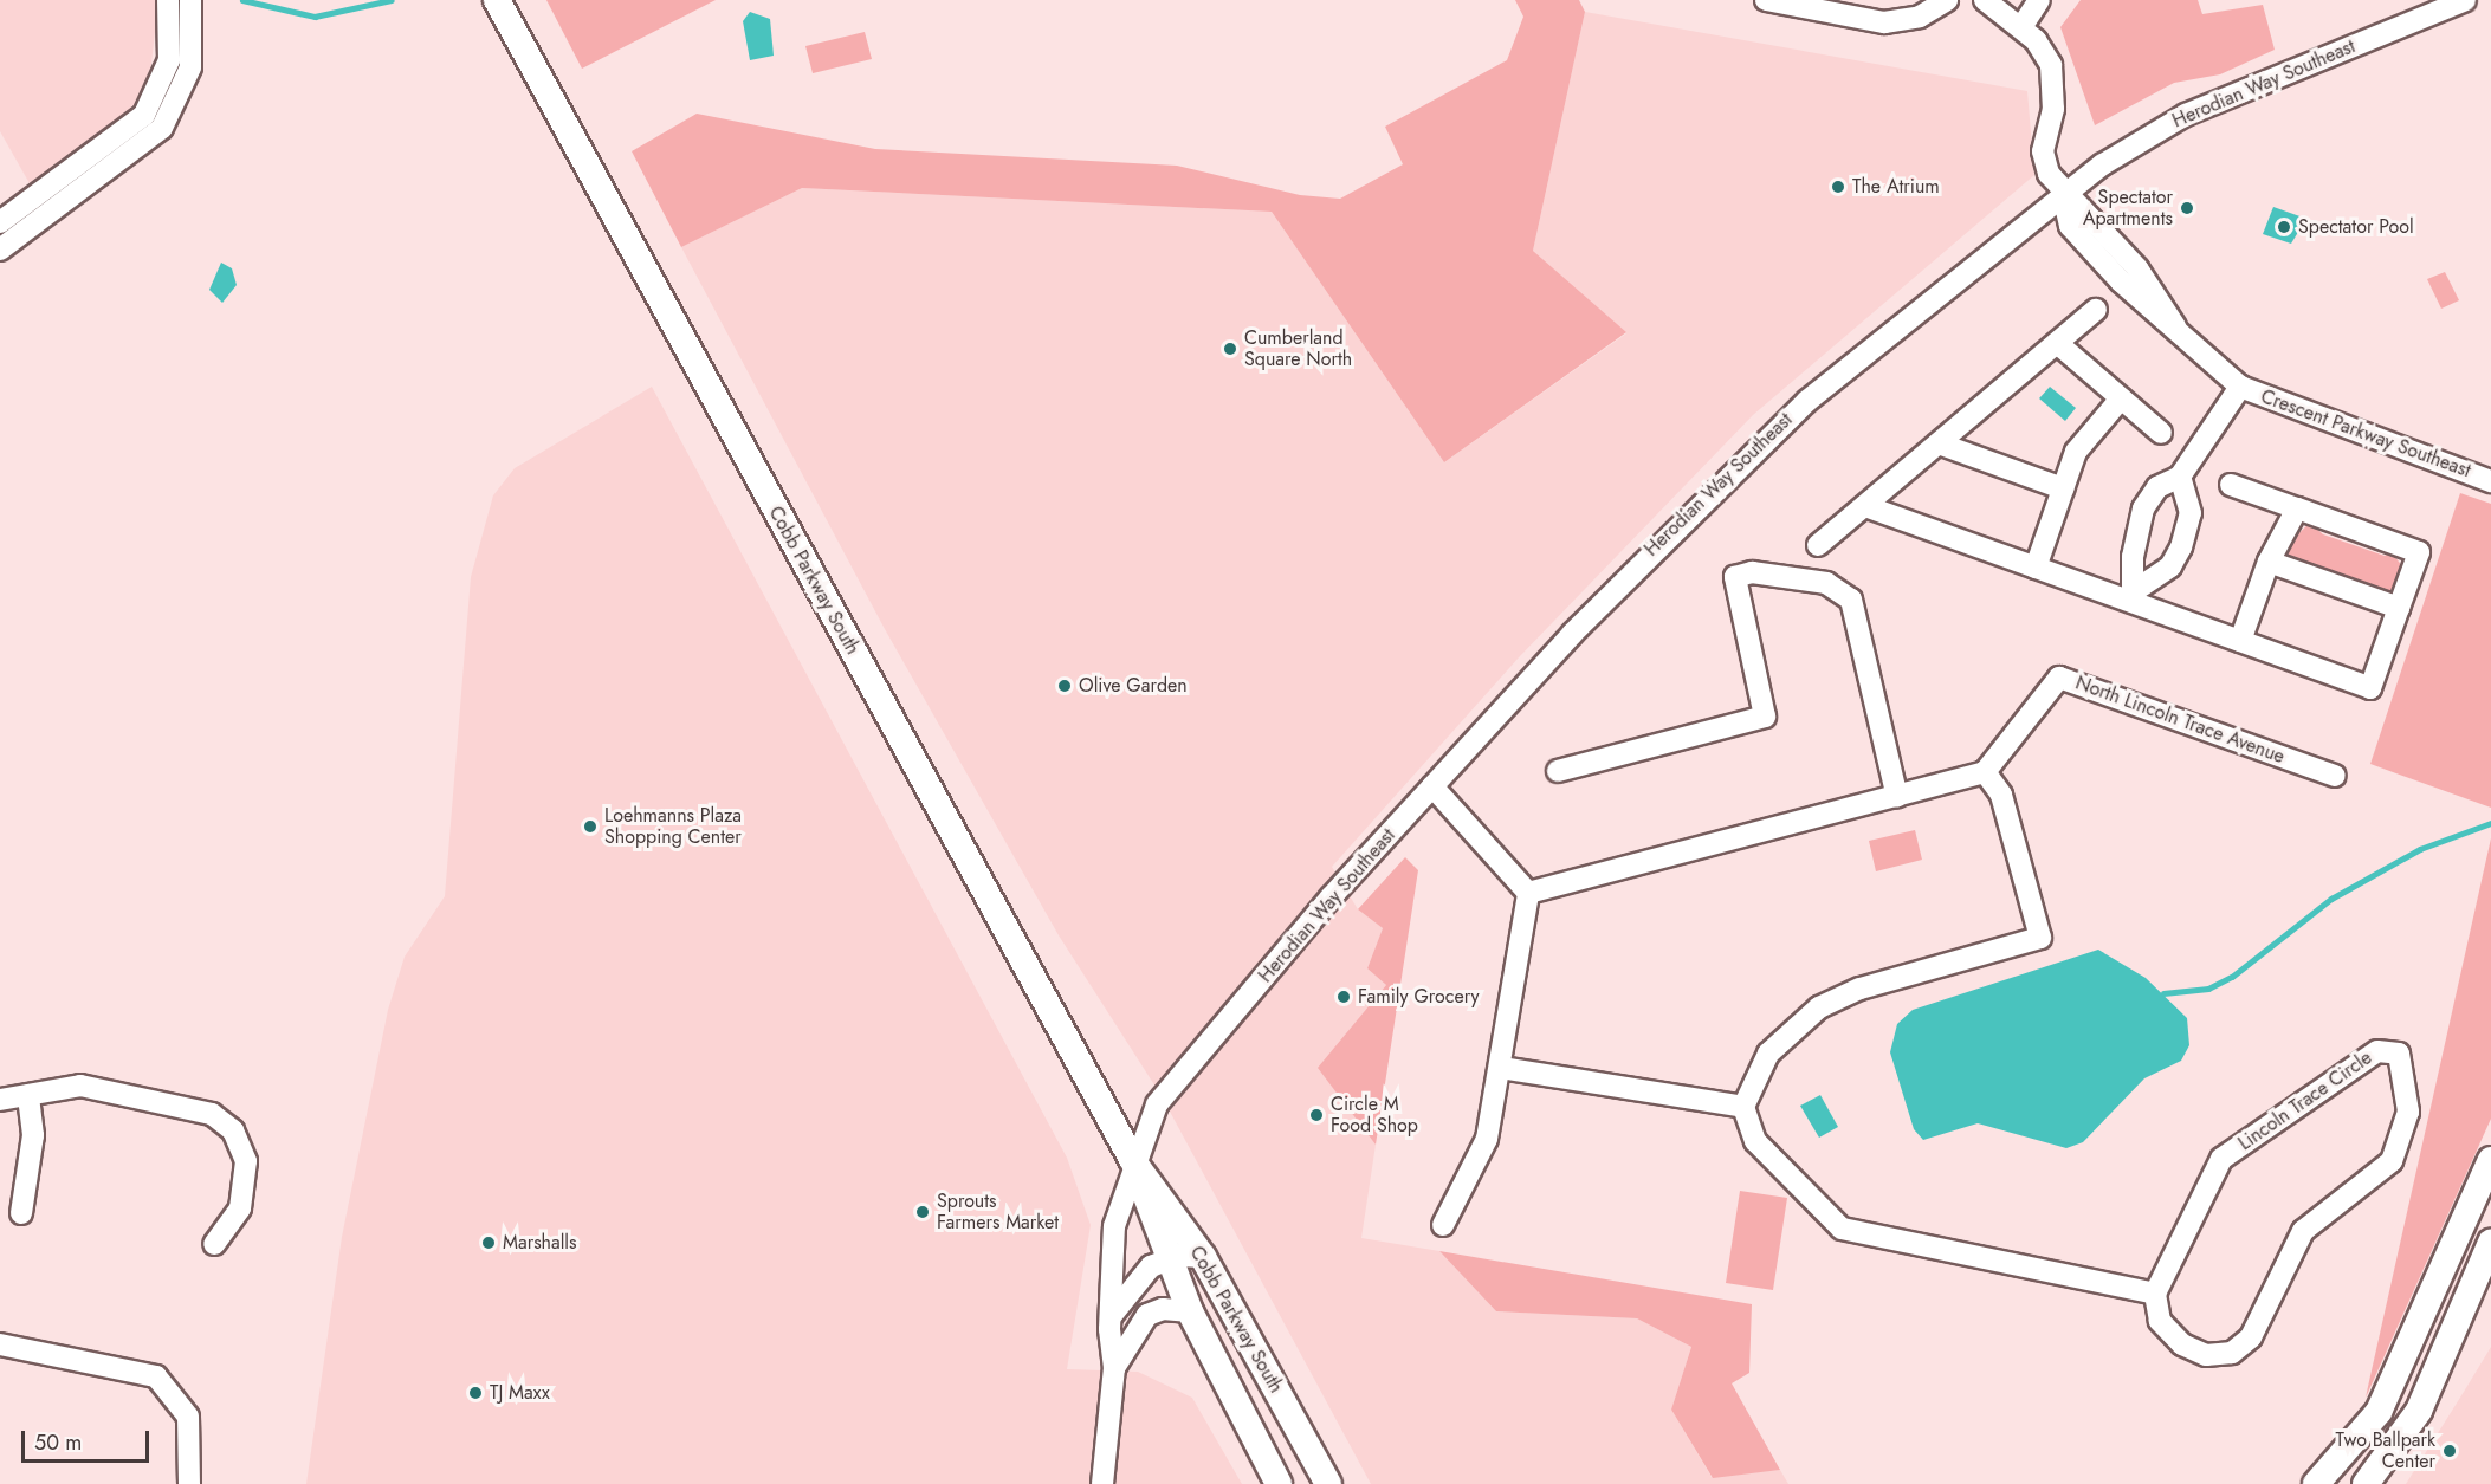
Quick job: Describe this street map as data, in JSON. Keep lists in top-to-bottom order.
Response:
{
  "streets": {
    "main road": ["Cobb Parkway South"],
    "street": [
      "Herodian Way Southeast",
      "Crescent Parkway Southeast",
      "North Lincoln Trace Avenue",
      "Lincoln Trace Circle"
    ]
  },
  "crossings": [
    ["Herodian Way Southeast", "Crescent Parkway Southeast"],
    ["Herodian Way Southeast", "Cobb Parkway South"]
  ],
  "places": [
    "The Atrium",
    "Spectator Apartments",
    "Spectator Pool",
    "Cumberland Square North",
    "Olive Garden",
    "Loehmanns Plaza Shopping Center",
    "Family Grocery",
    "Circle M Food Shop",
    "Sprouts Farmers Market",
    "Marshalls",
    "TJ Maxx",
    "Two Ballpark Center"
  ],
  "scale_bar": "50 m"
}
